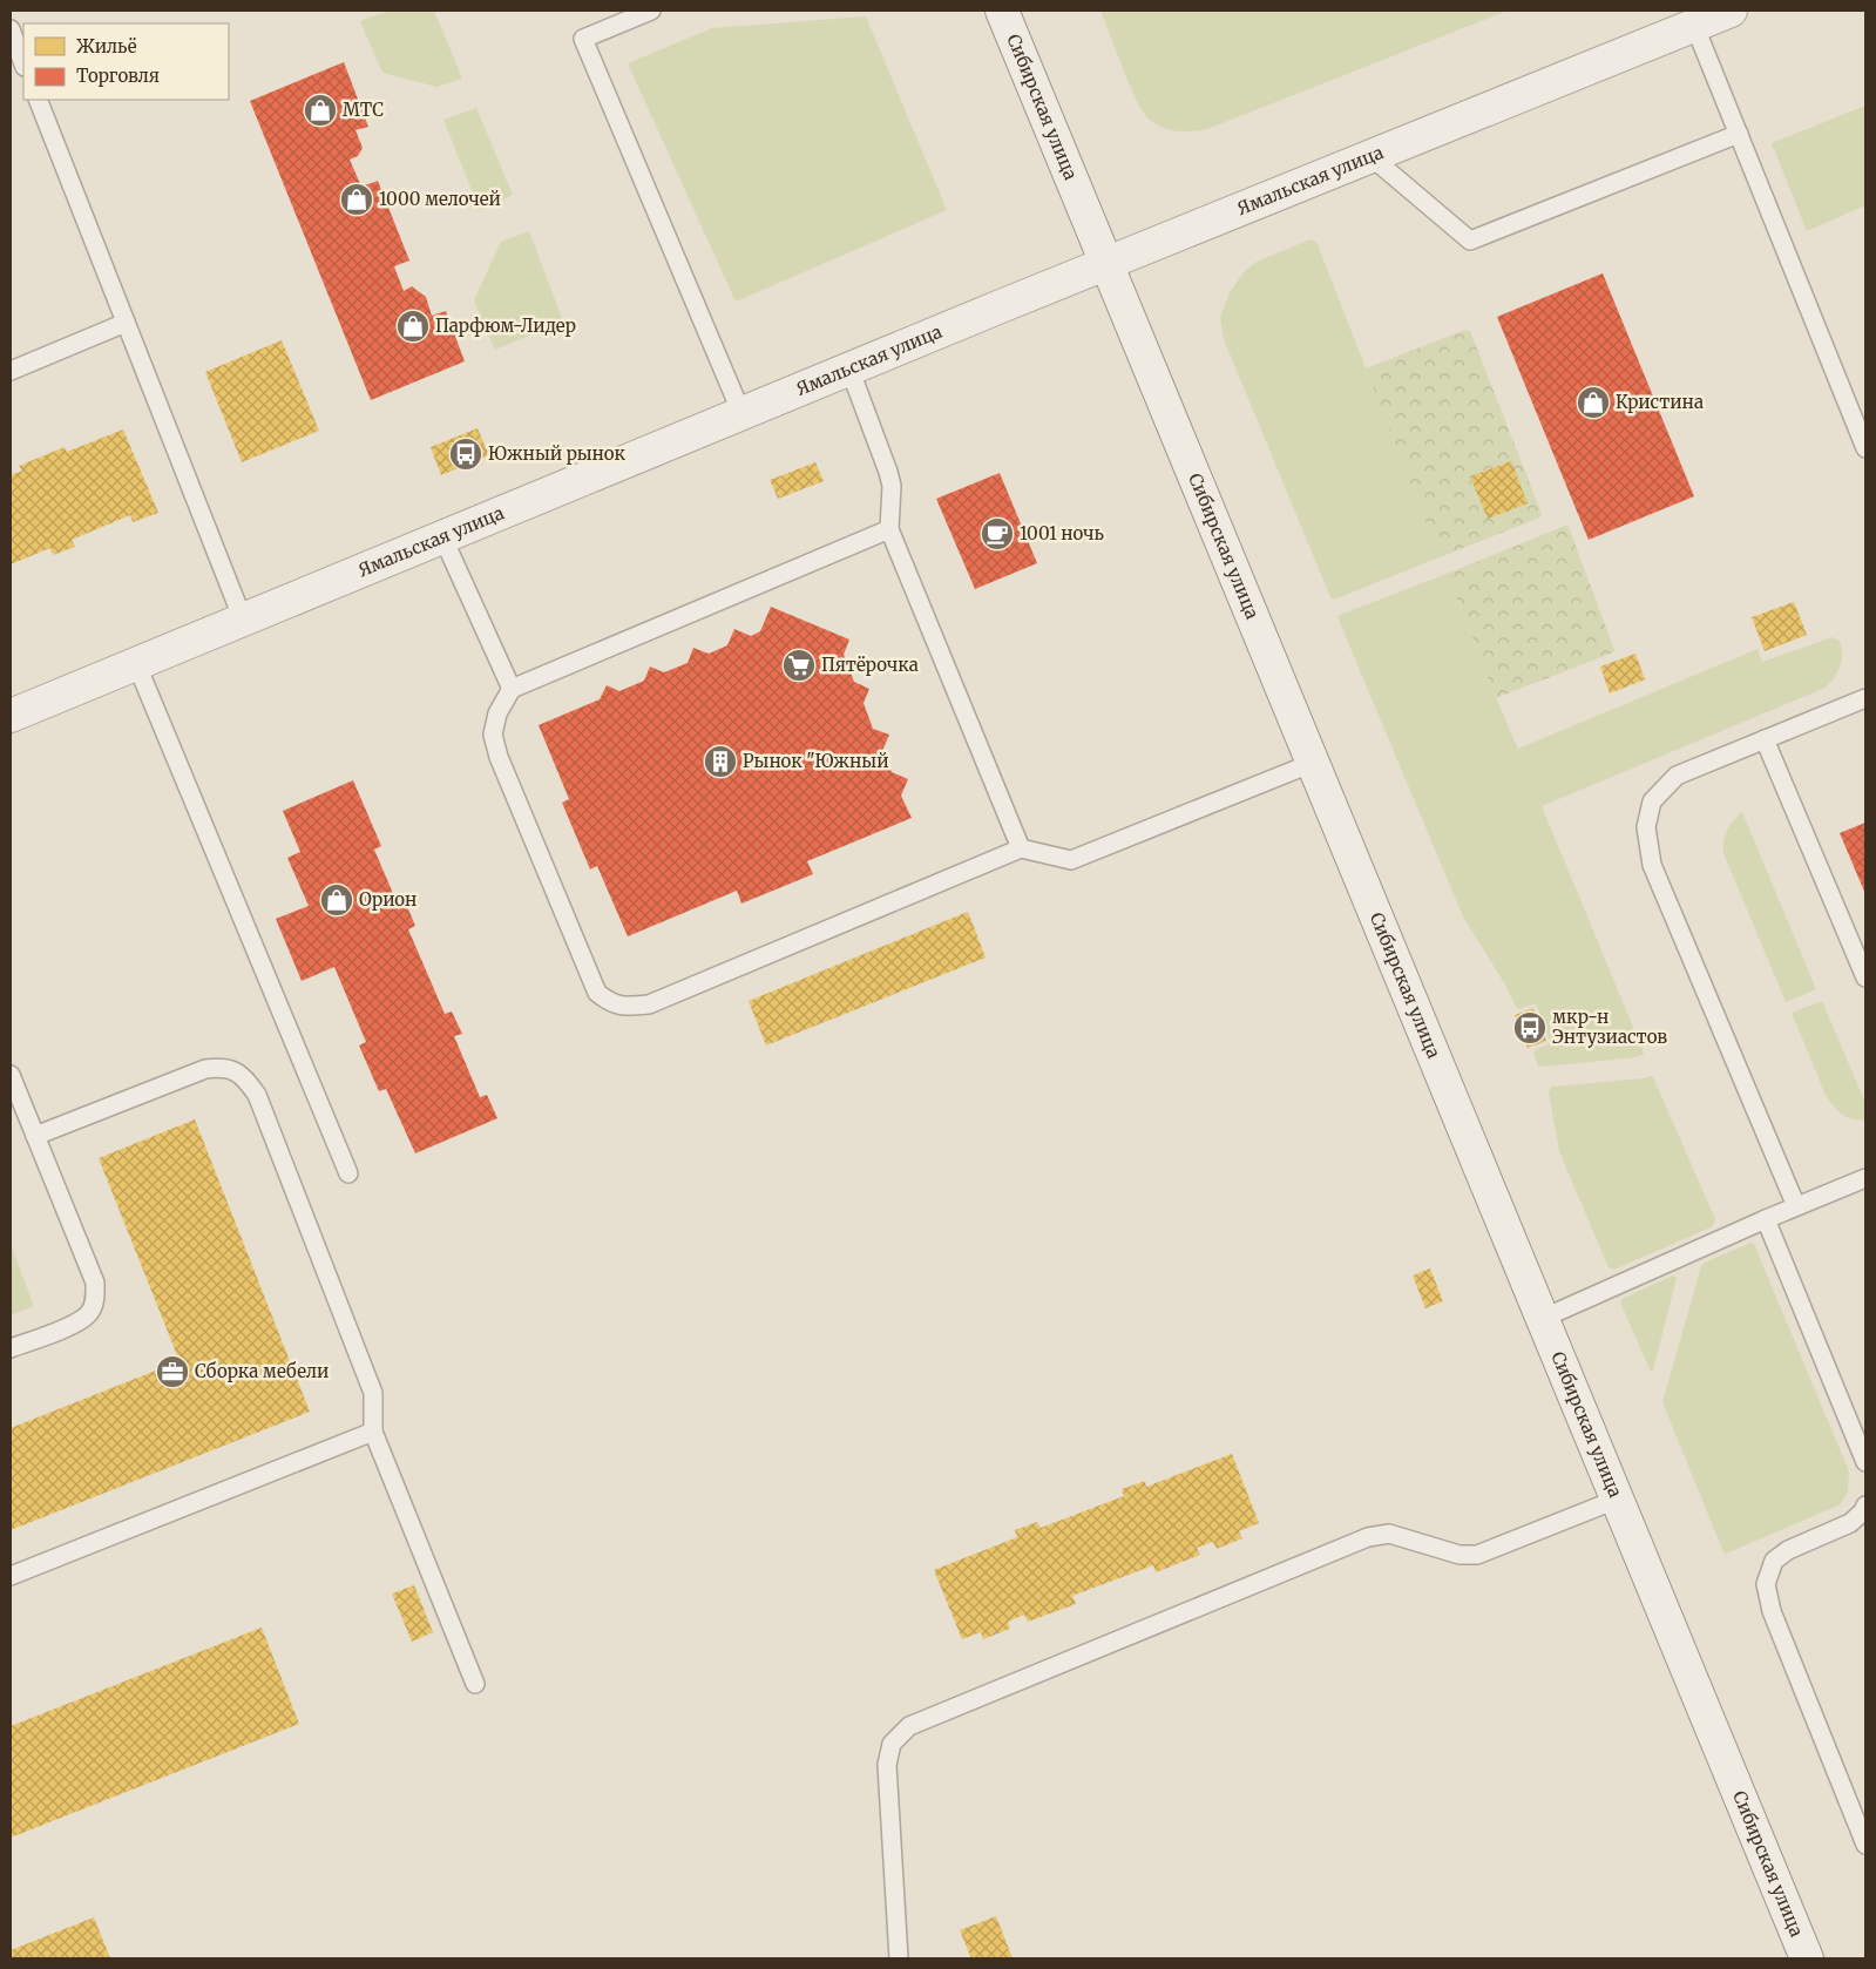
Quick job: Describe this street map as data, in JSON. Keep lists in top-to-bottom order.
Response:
{
  "streets": {
    "main road": ["Сибирская улица", "Ямальская улица"]
  },
  "crossings": [
    ["Сибирская улица", "Ямальская улица"]
  ],
  "places": {
    "shop": [
      "МТС",
      "1000 мелочей",
      "Парфюм-Лидер",
      "Кристина",
      "Орион"
    ],
    "bus stop": ["Южный рынок", "мкр-н Энтузиастов"],
    "cafe": ["1001 ночь"],
    "supermarket": ["Пятёрочка"],
    "building": ["Рынок \"Южный"],
    "office": ["Сборка мебели"]
  },
  "legend": ["Жильё", "Торговля"]
}
